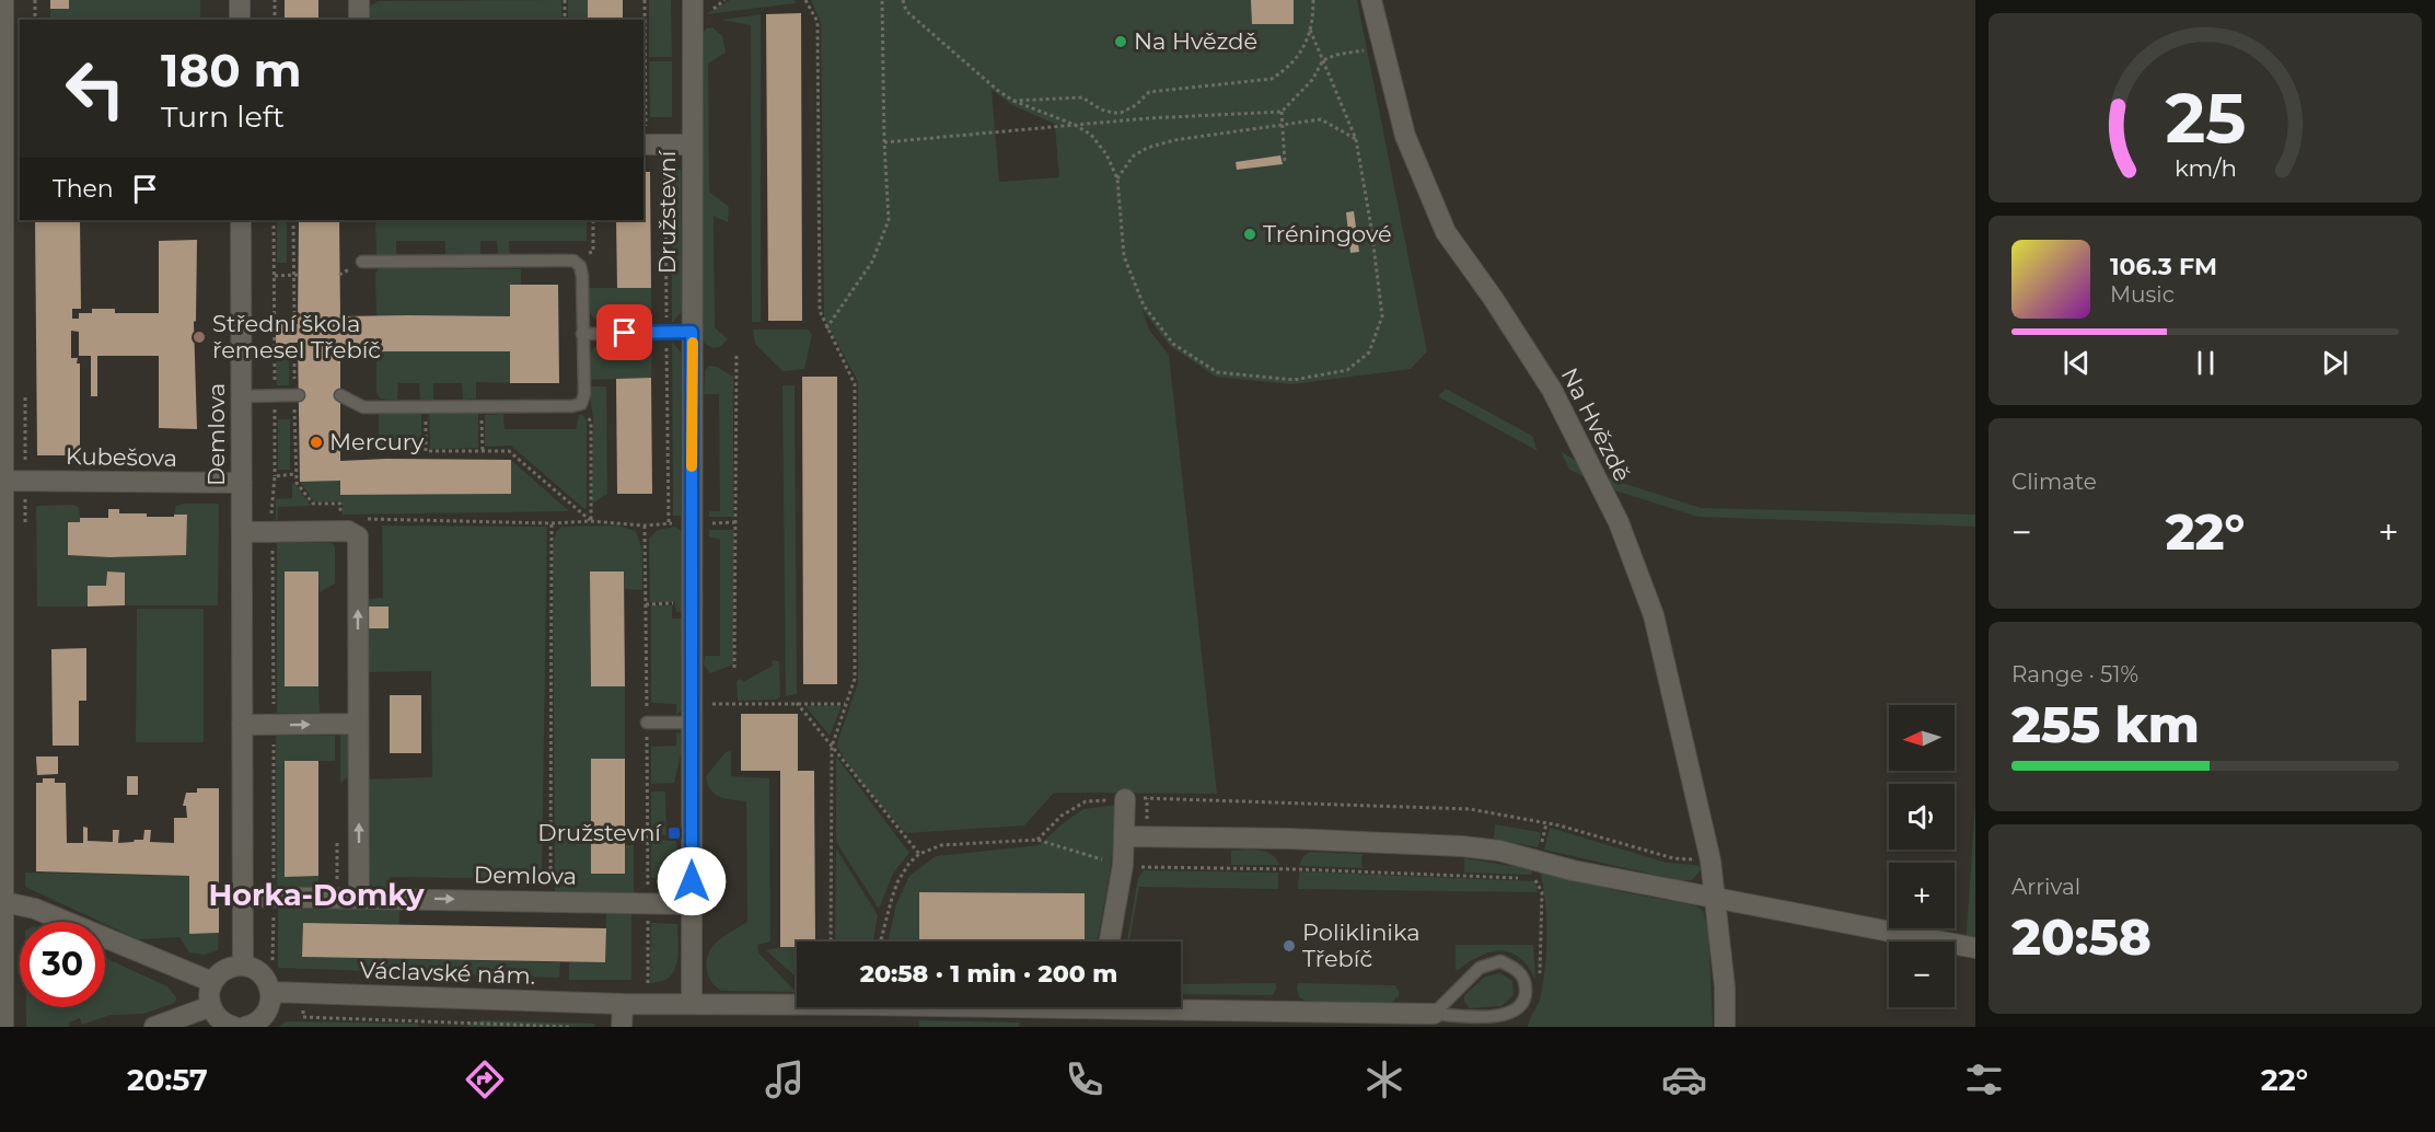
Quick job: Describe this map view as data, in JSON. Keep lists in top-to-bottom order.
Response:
{
  "streets": {
    "street": [
      "Družstevní",
      "Na Hvězdě",
      "Demlova",
      "Kubešova",
      "Václavské nám."
    ]
  },
  "crossings": [
    ["Družstevní", "Demlova"],
    ["Demlova", "Kubešova"]
  ],
  "districts": ["Horka-Domky"],
  "places": {
    "other": [
      "Na Hvězdě",
      "Tréningové",
      "Střední škola řemesel Třebíč",
      "Mercury",
      "Poliklinika Třebíč"
    ],
    "transit": ["Družstevní"]
  },
  "north": "left",
  "page": {
    "turn": ["180 m", "Turn left"],
    "then": "Then",
    "song": ["106.3 FM", "Music"],
    "tile": [
      "Climate",
      ["Range · 51%", "255 km"],
      ["Arrival", "20:58"]
    ],
    "heat": ["−", "22°", "+"],
    "map_buttons": ["+", "−"],
    "limit": "30",
    "trip": "20:58 · 1 min · 200 m",
    "tabs": ["20:57", "22°"],
    "gauge": ["25", "km/h"]
  }
}
